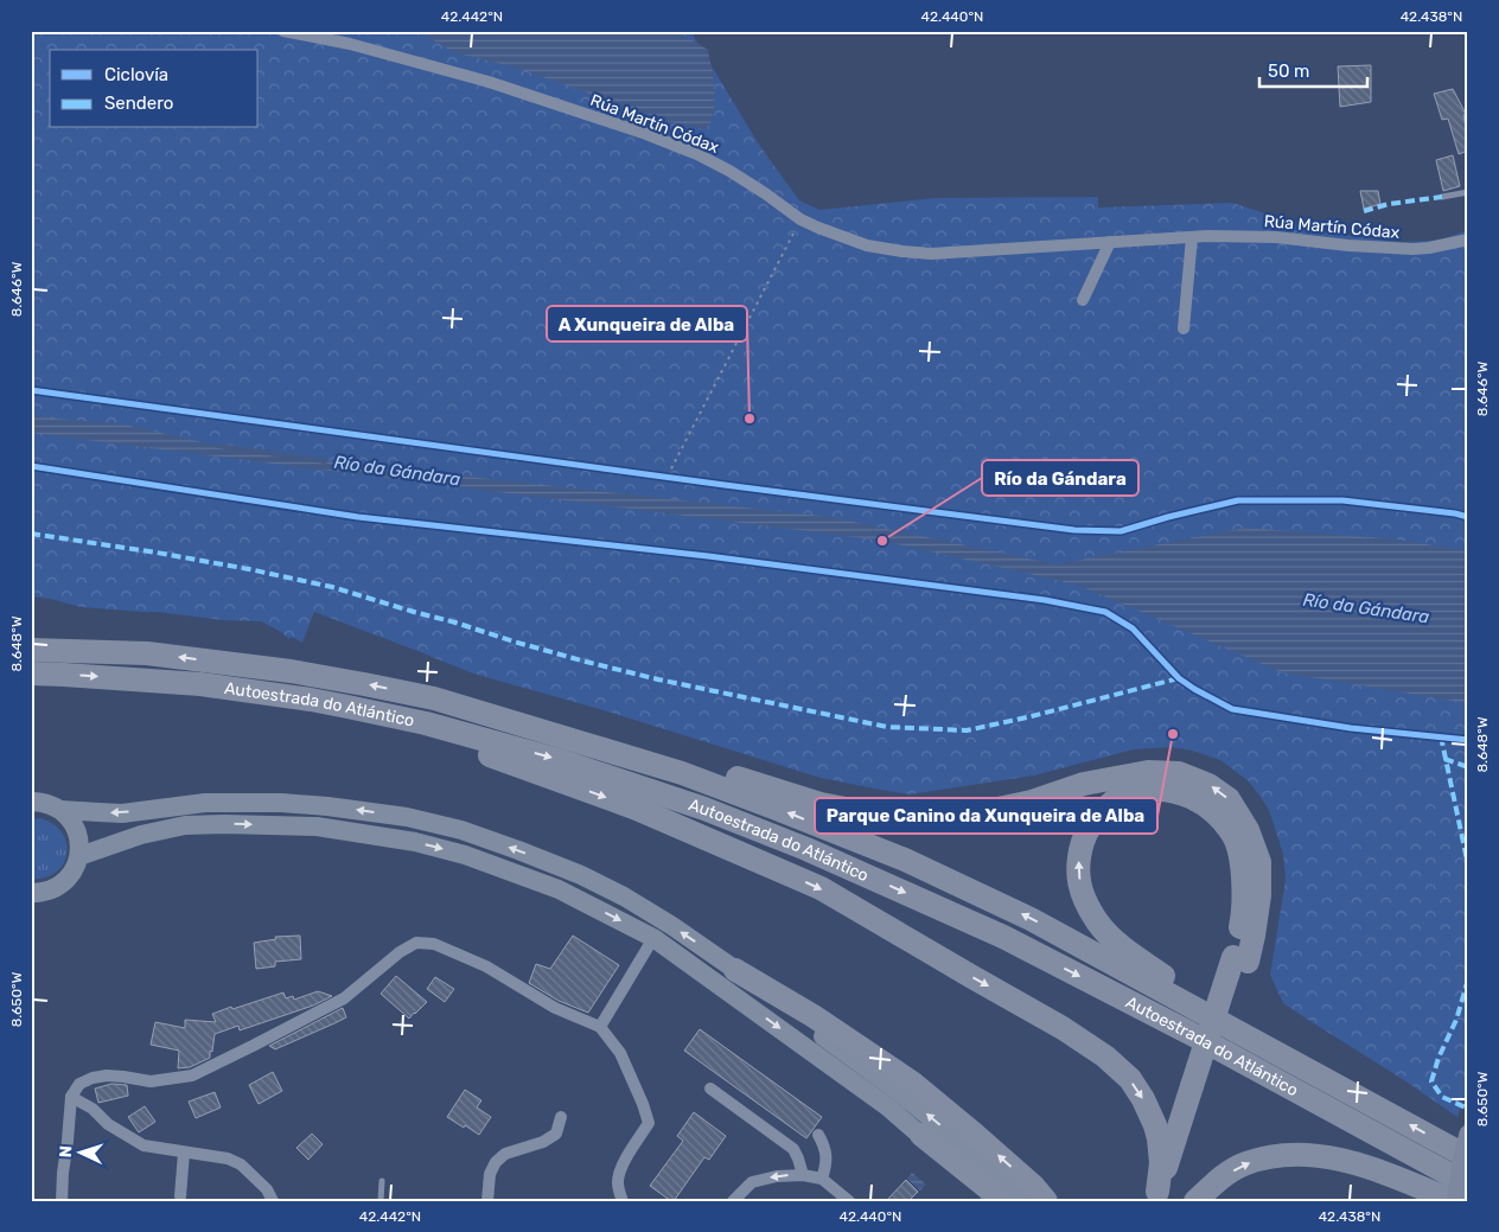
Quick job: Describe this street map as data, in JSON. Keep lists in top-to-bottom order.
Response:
{
  "streets": {
    "highway": ["Autoestrada do Atlántico"],
    "street": ["Rúa Martín Códax"]
  },
  "water": ["Río da Gándara"],
  "places": ["A Xunqueira de Alba", "Río da Gándara", "Parque Canino da Xunqueira de Alba"],
  "legend": ["Ciclovía", "Sendero"],
  "scale_bar": "50 m",
  "north": "left",
  "coordinates": [
    "42.442°N",
    "42.440°N",
    "42.438°N",
    "8.646°W",
    "8.648°W",
    "8.650°W"
  ]
}
